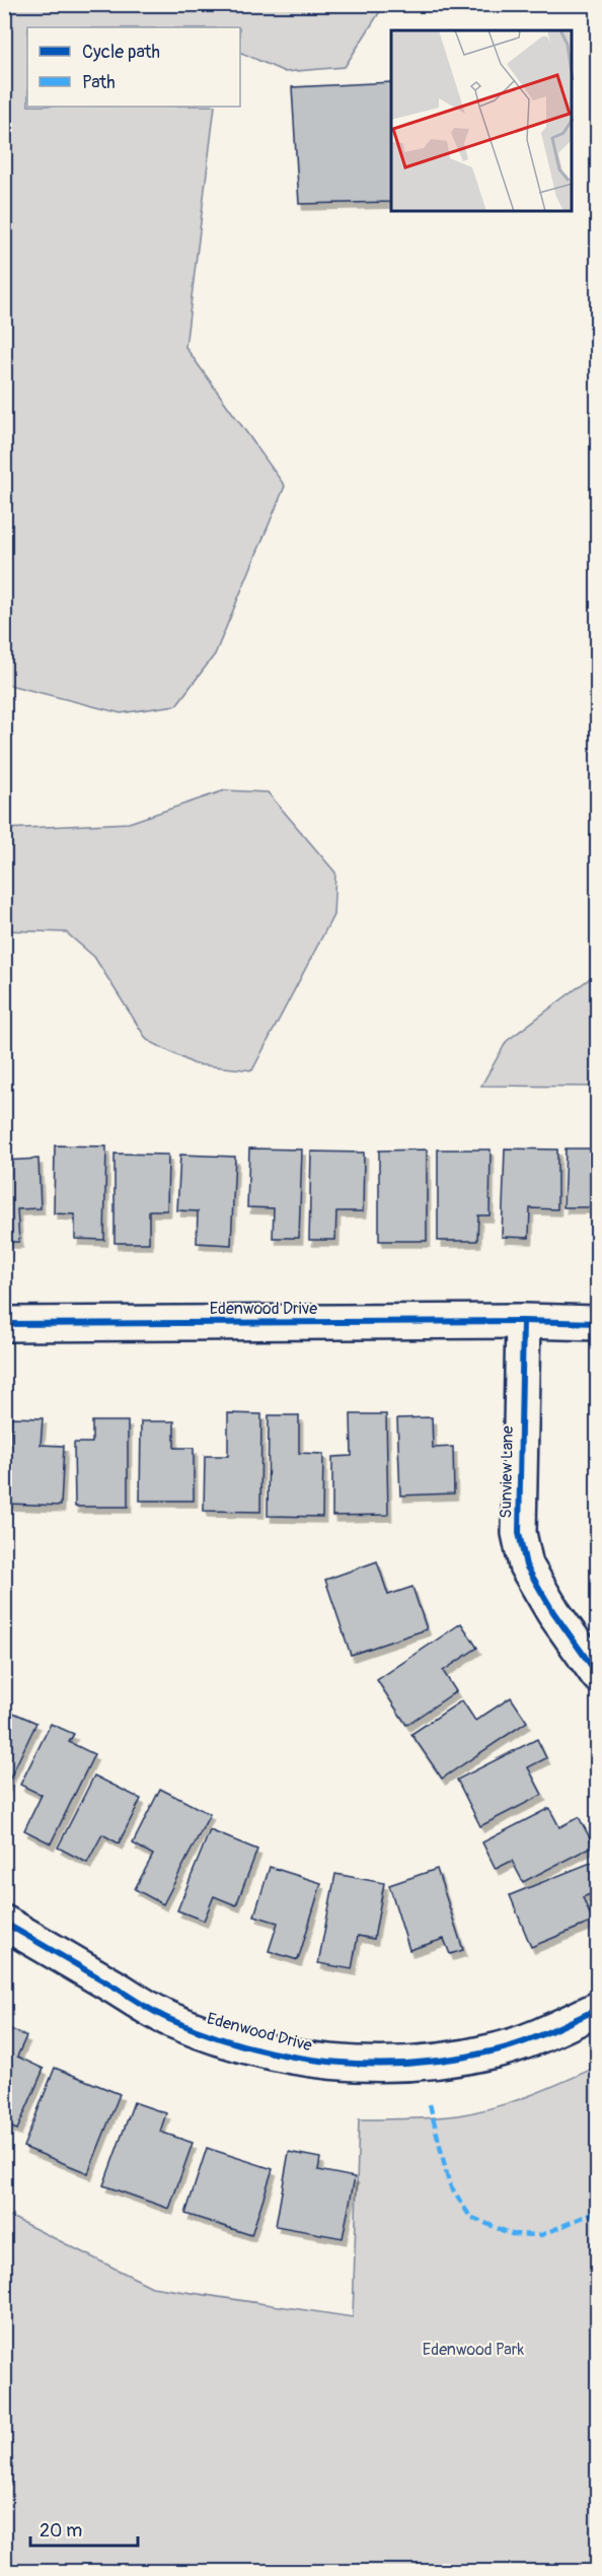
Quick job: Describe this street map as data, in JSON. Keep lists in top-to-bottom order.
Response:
{
  "streets": {
    "street": ["Edenwood Drive", "Sunview Lane"]
  },
  "crossings": [
    ["Edenwood Drive", "Sunview Lane"]
  ],
  "parks": ["Edenwood Park"],
  "legend": ["Cycle path", "Path"],
  "scale_bar": "20 m"
}
